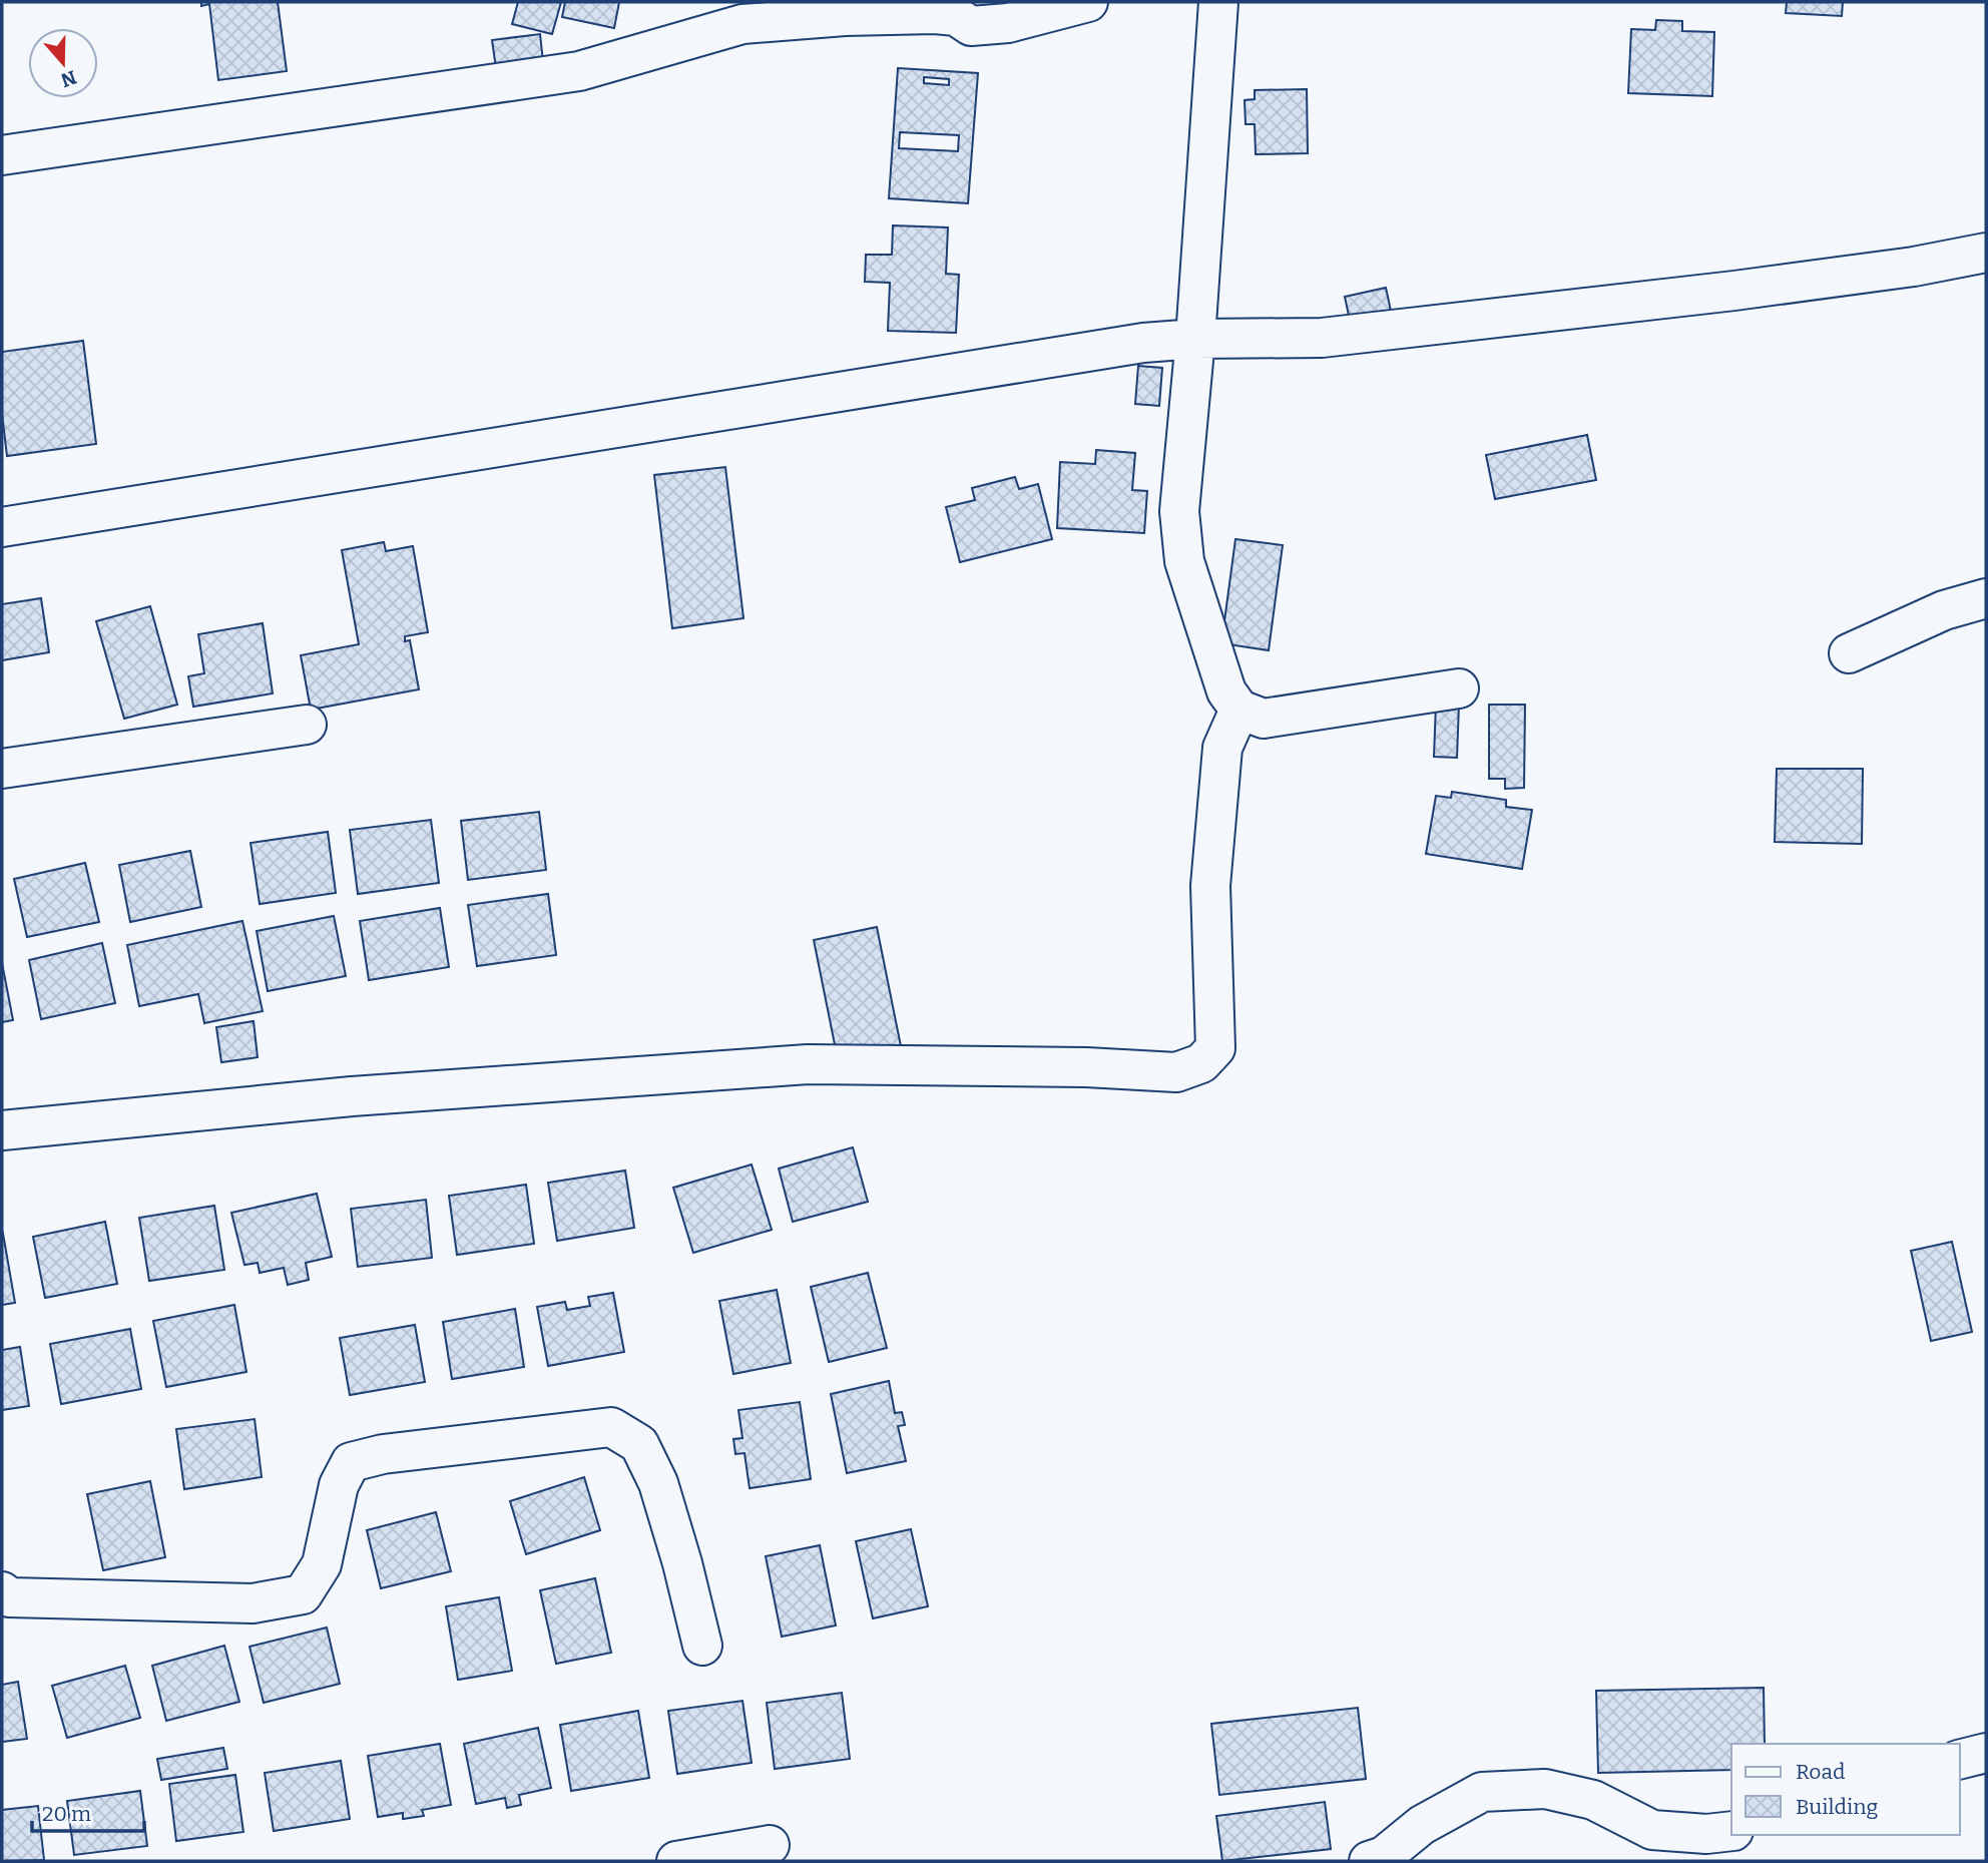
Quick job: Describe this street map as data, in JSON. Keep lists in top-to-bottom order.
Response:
{
  "legend": ["Road", "Building"],
  "scale_bar": "20 m",
  "north": "bottom"
}
